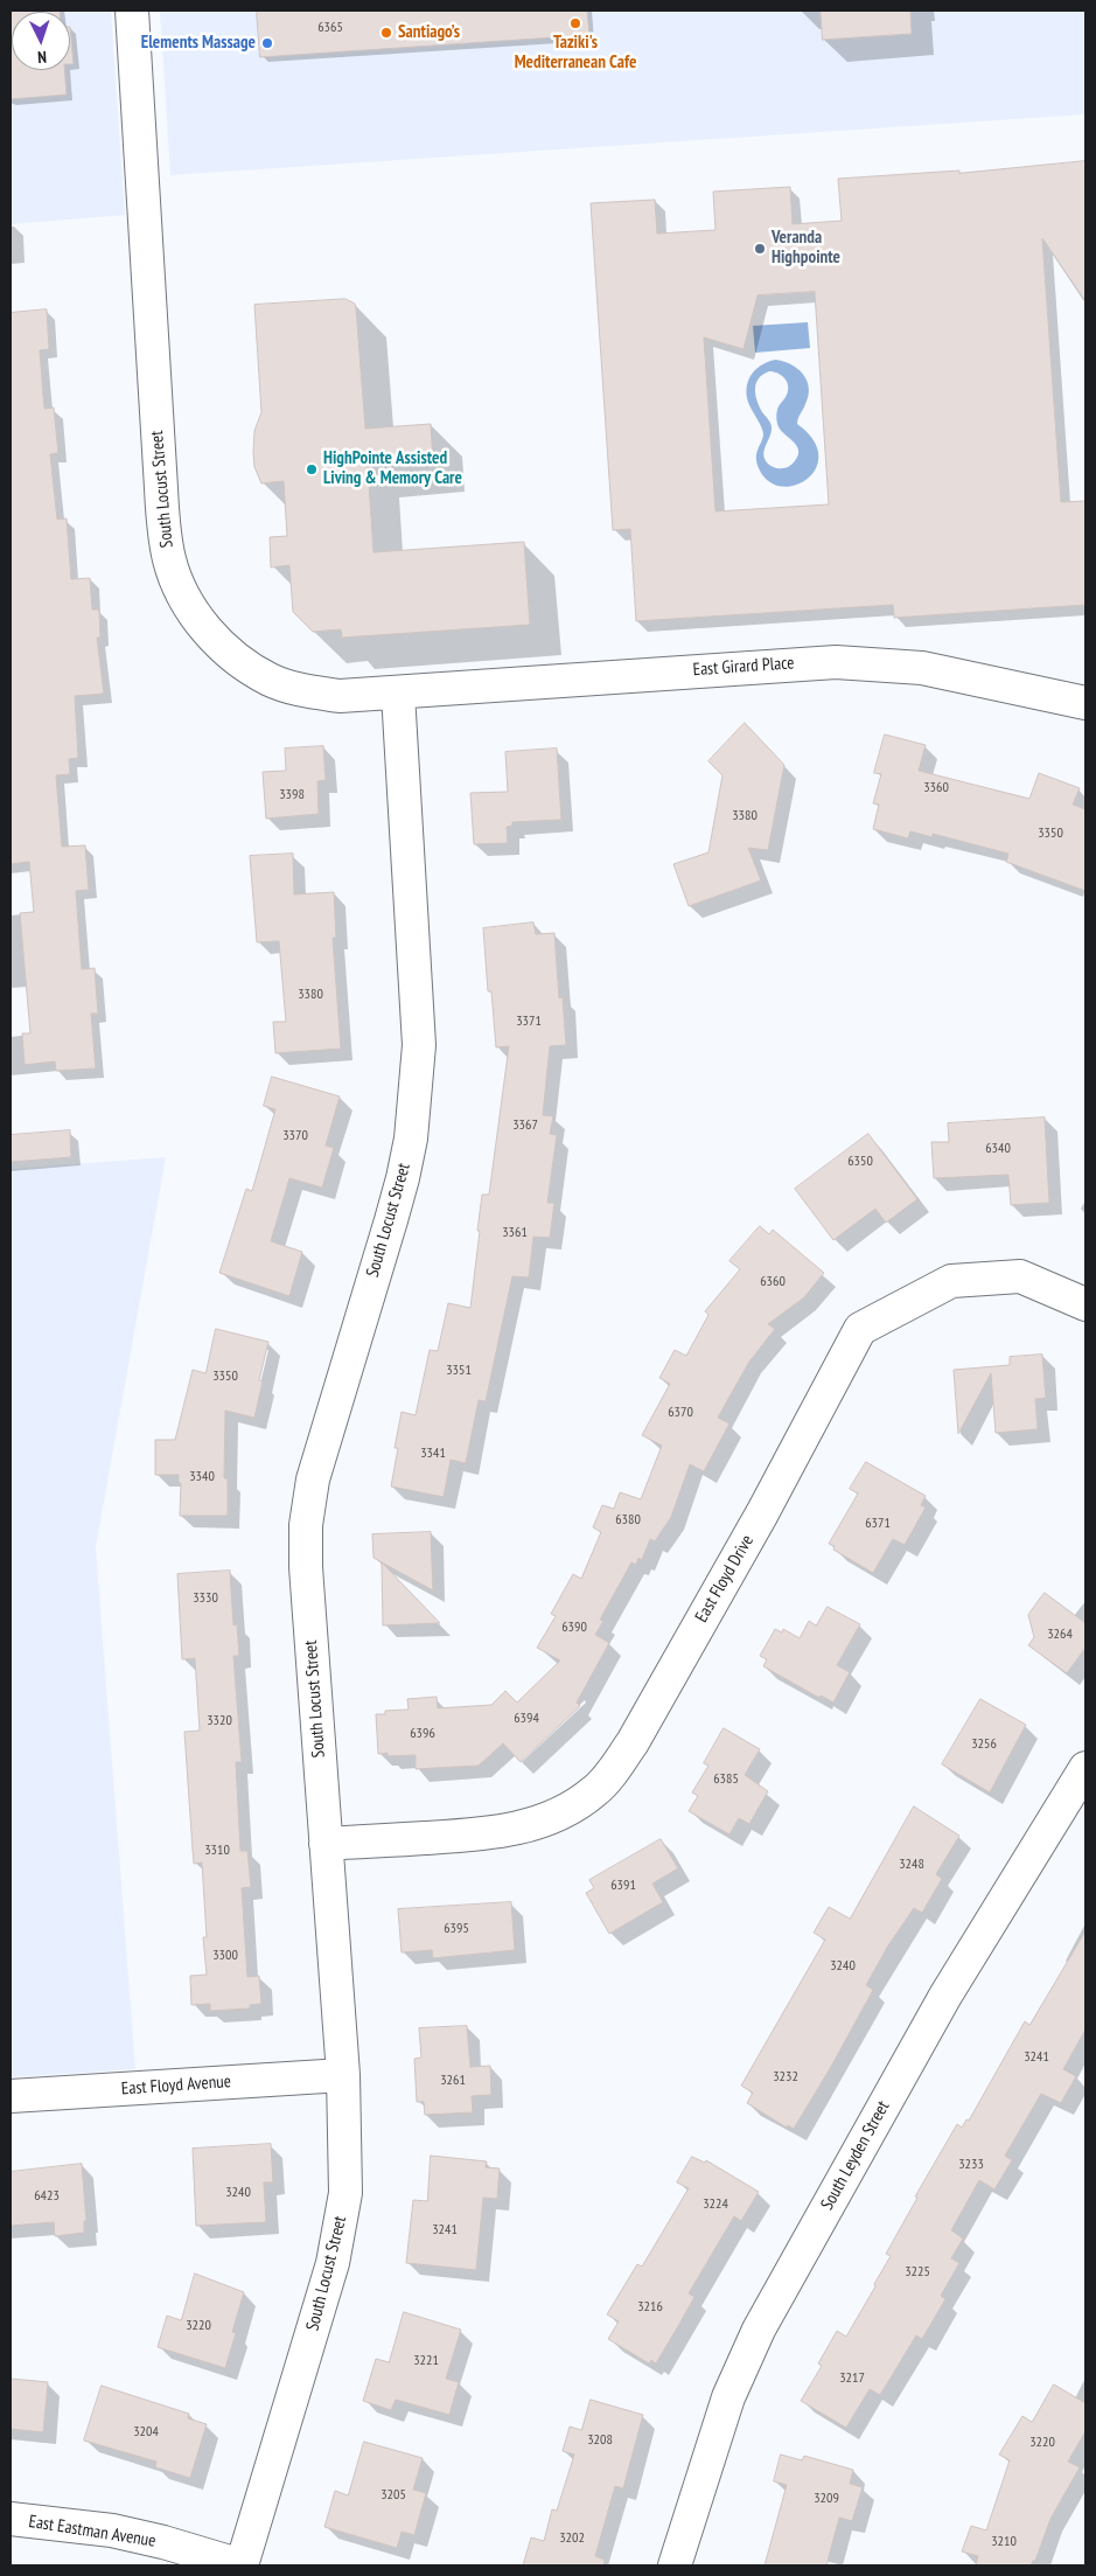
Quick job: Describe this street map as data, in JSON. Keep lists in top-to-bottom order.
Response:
{
  "streets": {
    "street": [
      "South Locust Street",
      "East Girard Place",
      "East Floyd Drive",
      "East Floyd Avenue",
      "South Leyden Street",
      "East Eastman Avenue"
    ]
  },
  "crossings": [
    ["South Locust Street", "East Girard Place"],
    ["South Locust Street", "East Floyd Drive"],
    ["South Locust Street", "East Floyd Avenue"],
    ["South Locust Street", "East Eastman Avenue"]
  ],
  "places": [
    "Taziki's Mediterranean Cafe",
    "Santiago’s",
    "Elements Massage",
    "Veranda Highpointe",
    "HighPointe Assisted Living & Memory Care"
  ],
  "house_numbers": [
    "6365",
    "3360",
    "3398",
    "3380",
    "3350",
    "3380",
    "3371",
    "3367",
    "3370",
    "6340",
    "6350",
    "3361",
    "6360",
    "3351",
    "3350",
    "6370",
    "3341",
    "3340",
    "6380",
    "6371",
    "3330",
    "6390",
    "3264",
    "6394",
    "3320",
    "6396",
    "3256",
    "6385",
    "3310",
    "3248",
    "6391",
    "6395",
    "3300",
    "3240",
    "3241",
    "3232",
    "3261",
    "3233",
    "3240",
    "6423",
    "3224",
    "3241",
    "3225",
    "3216",
    "3220",
    "3221",
    "3217",
    "3204",
    "3208",
    "3220",
    "3205",
    "3209",
    "3202",
    "3210"
  ],
  "north": "bottom"
}
